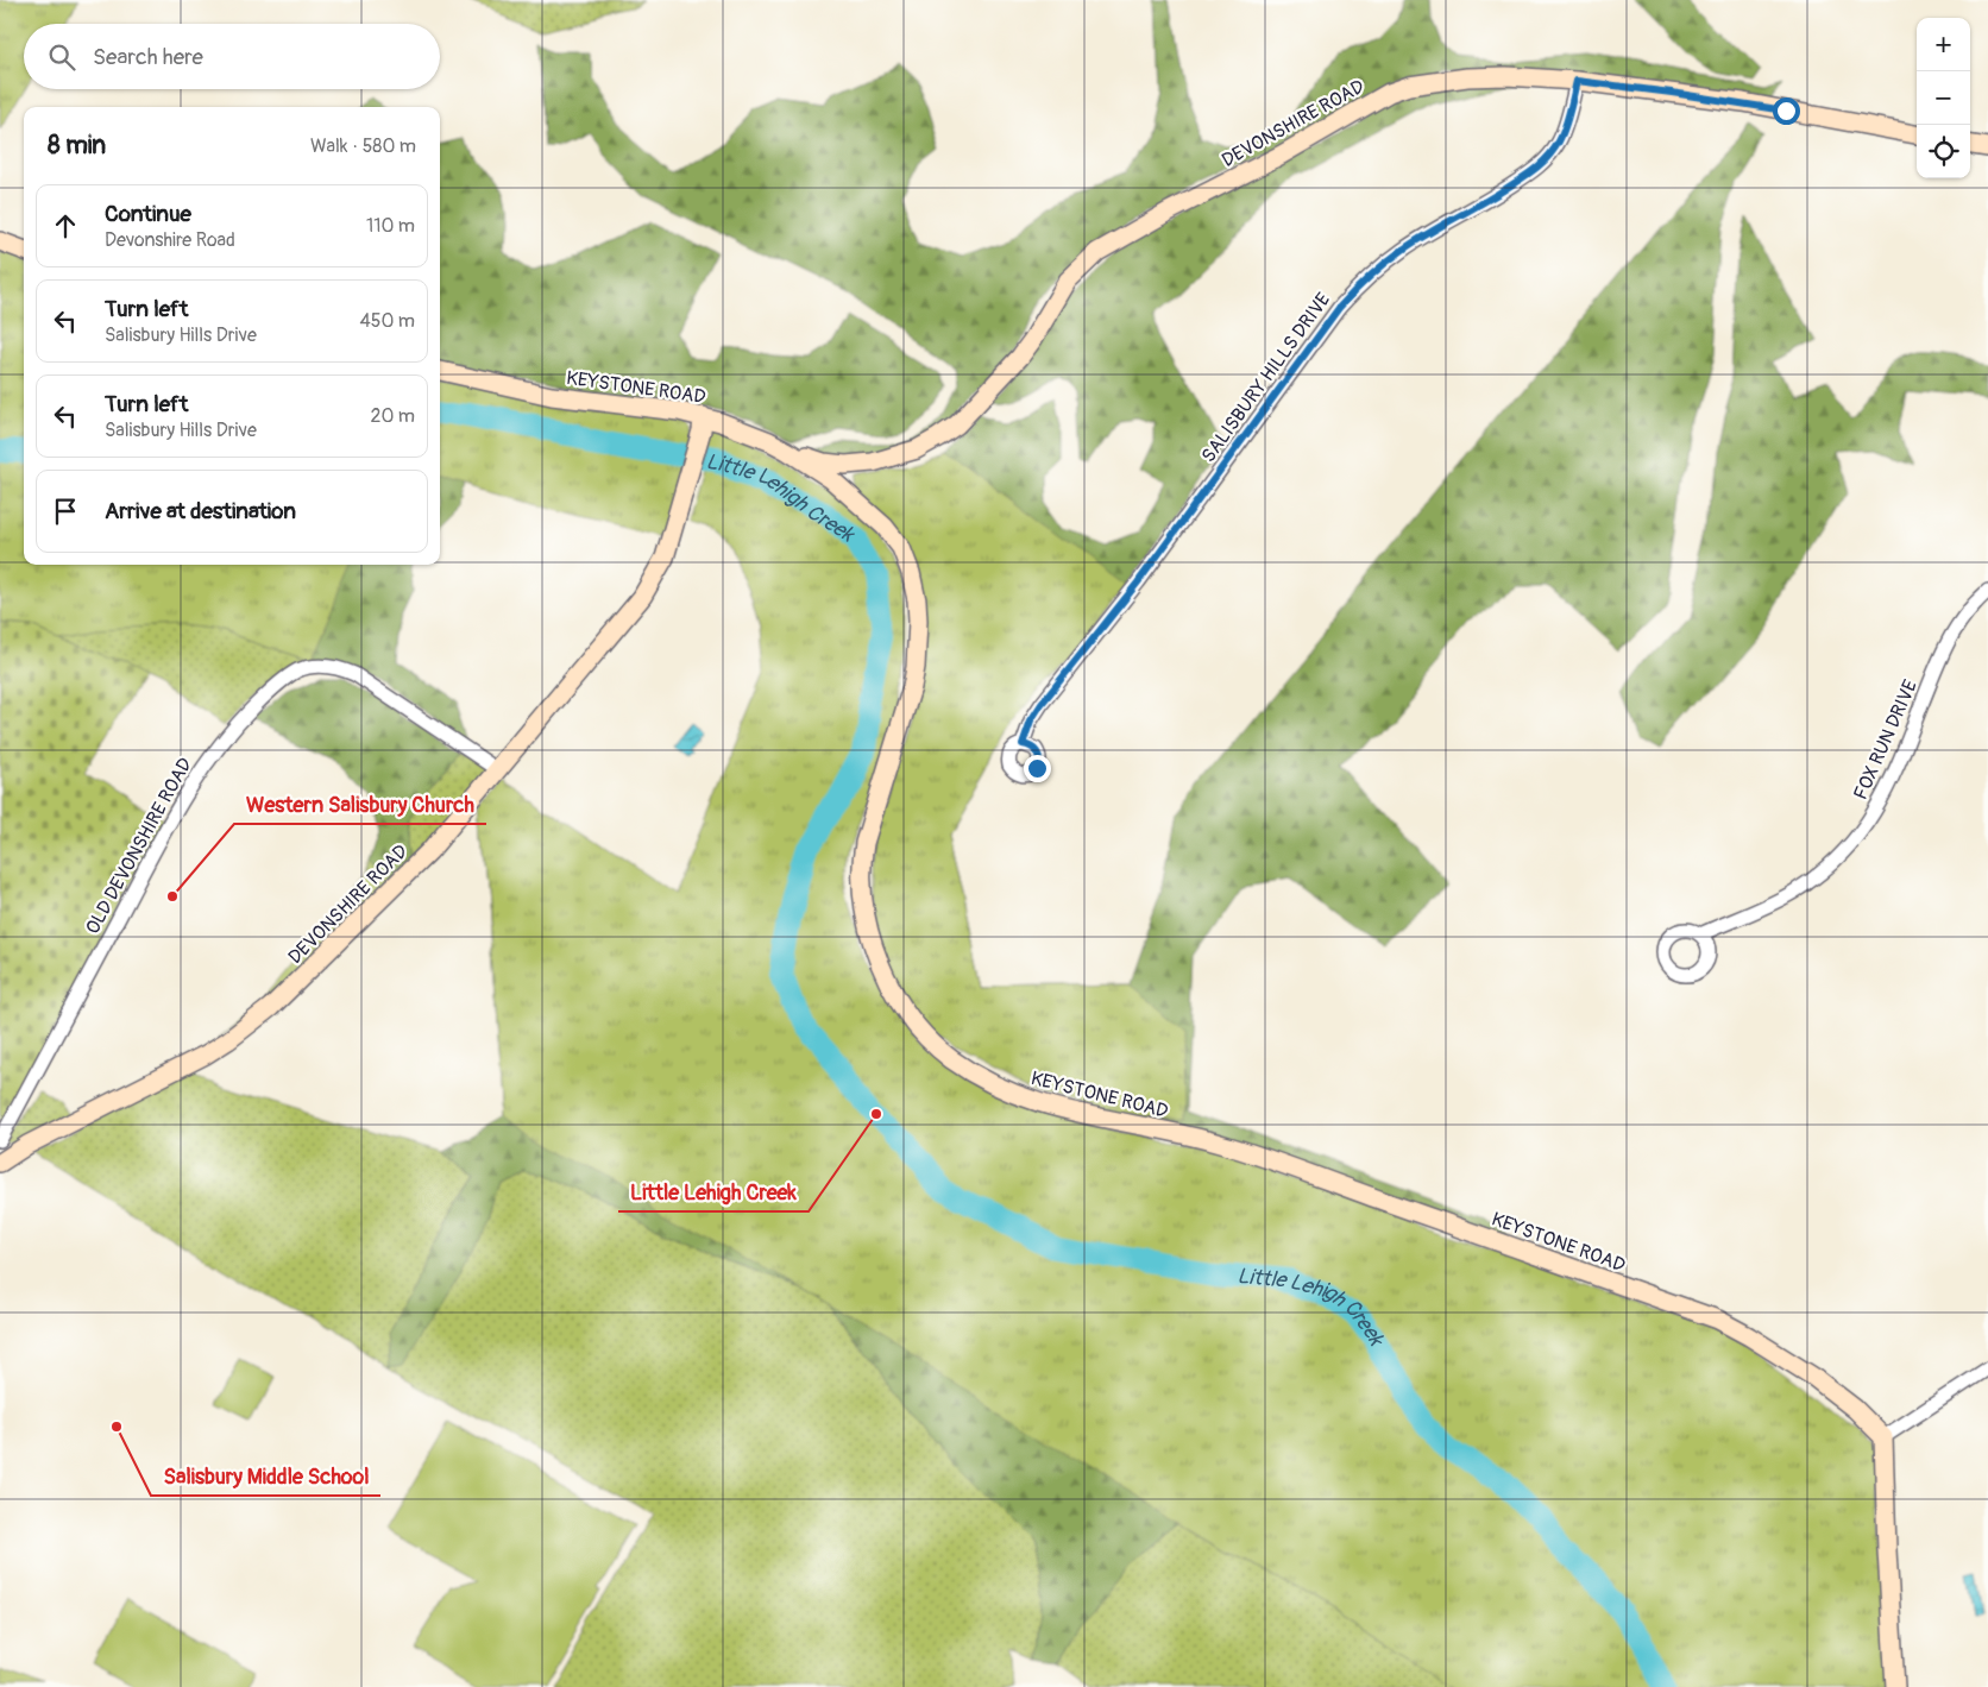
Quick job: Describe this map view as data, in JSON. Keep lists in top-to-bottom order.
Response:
{
  "streets": {
    "street": [
      "DEVONSHIRE ROAD",
      "SALISBURY HILLS DRIVE",
      "KEYSTONE ROAD",
      "FOX RUN DRIVE",
      "OLD DEVONSHIRE ROAD"
    ]
  },
  "crossings": [
    ["DEVONSHIRE ROAD", "SALISBURY HILLS DRIVE"],
    ["DEVONSHIRE ROAD", "KEYSTONE ROAD"],
    ["DEVONSHIRE ROAD", "OLD DEVONSHIRE ROAD"]
  ],
  "water": ["Little Lehigh Creek"],
  "places": ["Western Salisbury Church", "Little Lehigh Creek", "Salisbury Middle School"],
  "page": {
    "map_buttons": ["+", "−"],
    "search": "Search here",
    "heading": ["8 min", "Walk · 580 m"],
    "list": [
      ["Continue", "Devonshire Road", "110 m"],
      ["Turn left", "Salisbury Hills Drive", "450 m"],
      ["Turn left", "Salisbury Hills Drive", "20 m"],
      "Arrive at destination"
    ]
  }
}
